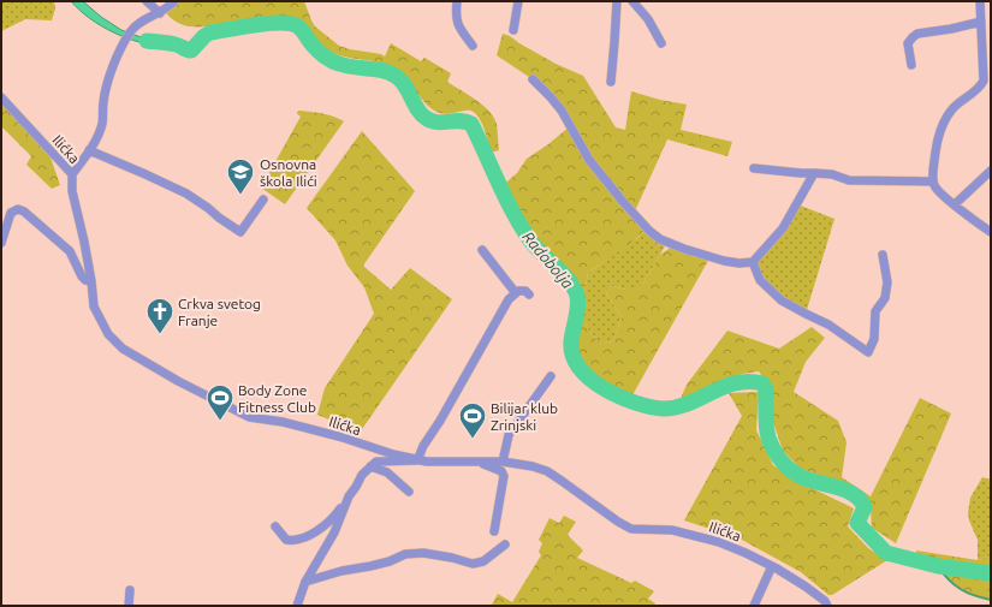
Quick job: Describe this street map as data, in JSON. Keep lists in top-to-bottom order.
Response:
{
  "streets": {
    "street": ["Ilićka"]
  },
  "water": ["Radobolja"],
  "places": {
    "school or university": ["Osnovna škola Ilići"],
    "church": ["Crkva svetog Franje"],
    "sports": ["Body Zone Fitness Club", "Bilijar klub Zrinjski"]
  }
}
